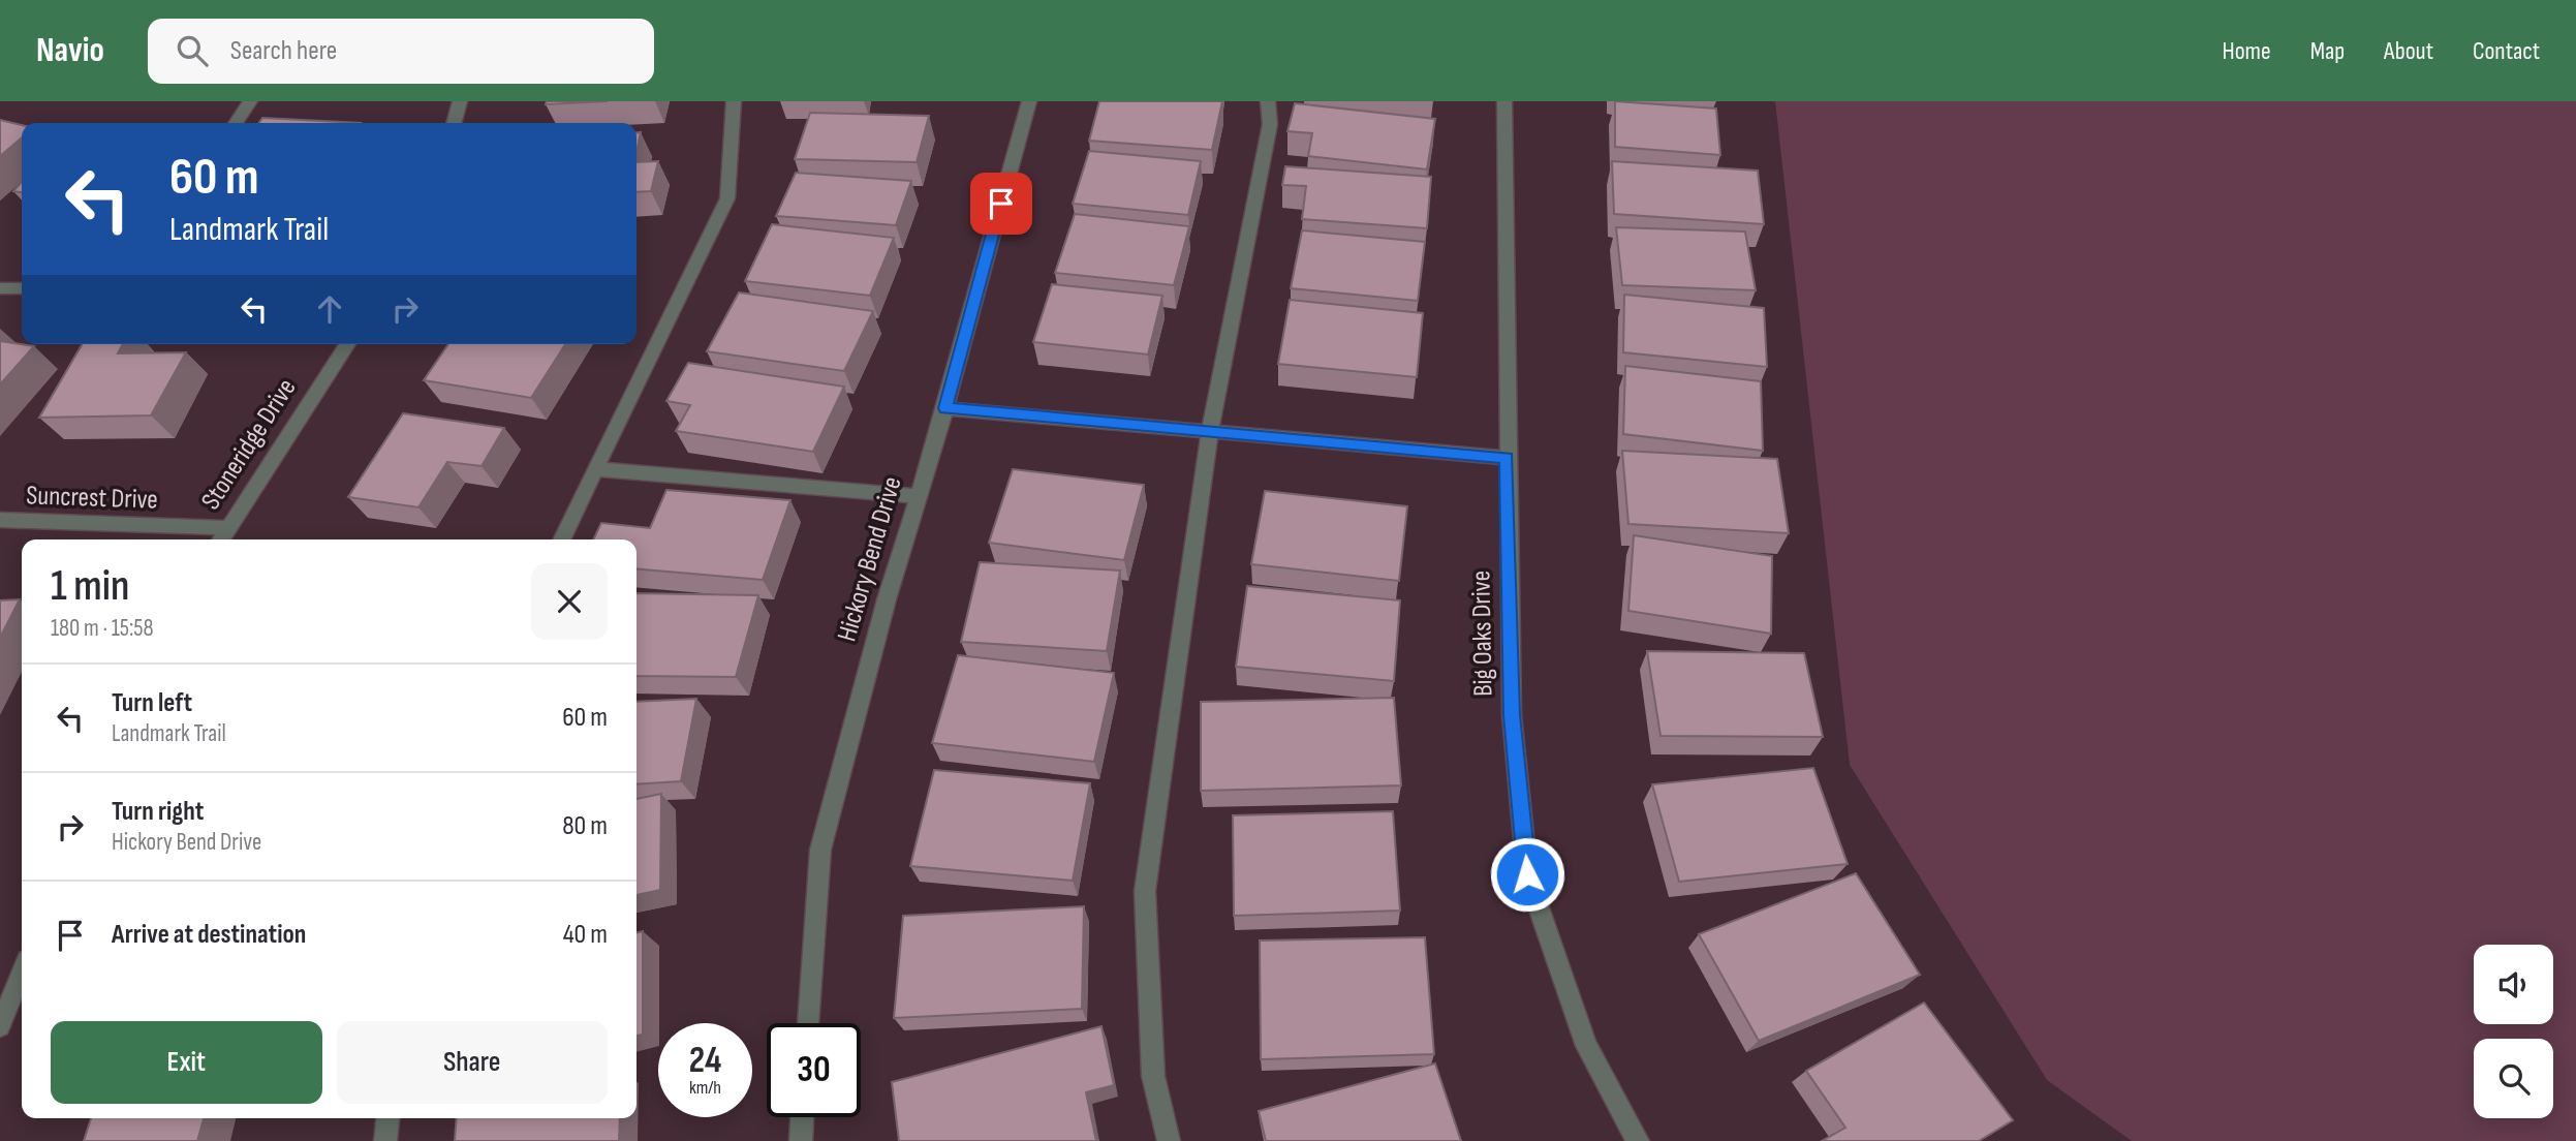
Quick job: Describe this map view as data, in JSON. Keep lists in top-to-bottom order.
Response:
{
  "streets": {
    "street": [
      "Stoneridge Drive",
      "Suncrest Drive",
      "Hickory Bend Drive",
      "Big Oaks Drive"
    ]
  },
  "crossings": [
    ["Stoneridge Drive", "Suncrest Drive"]
  ],
  "page": {
    "header": "Navio",
    "search": "Search here",
    "nav": [
      "Home",
      "Map",
      "About",
      "Contact"
    ],
    "turn": ["60 m", "Landmark Trail"],
    "heading": ["1 min", "180 m · 15:58"],
    "list": [
      {
        "name": "Turn left",
        "note": "Landmark Trail",
        "value": "60 m"
      },
      {
        "name": "Turn right",
        "note": "Hickory Bend Drive",
        "value": "80 m"
      },
      {
        "name": "Arrive at destination",
        "value": "40 m"
      }
    ],
    "buttons": ["Exit", "Share"],
    "speed": "24 km/h",
    "limit": "30"
  }
}
